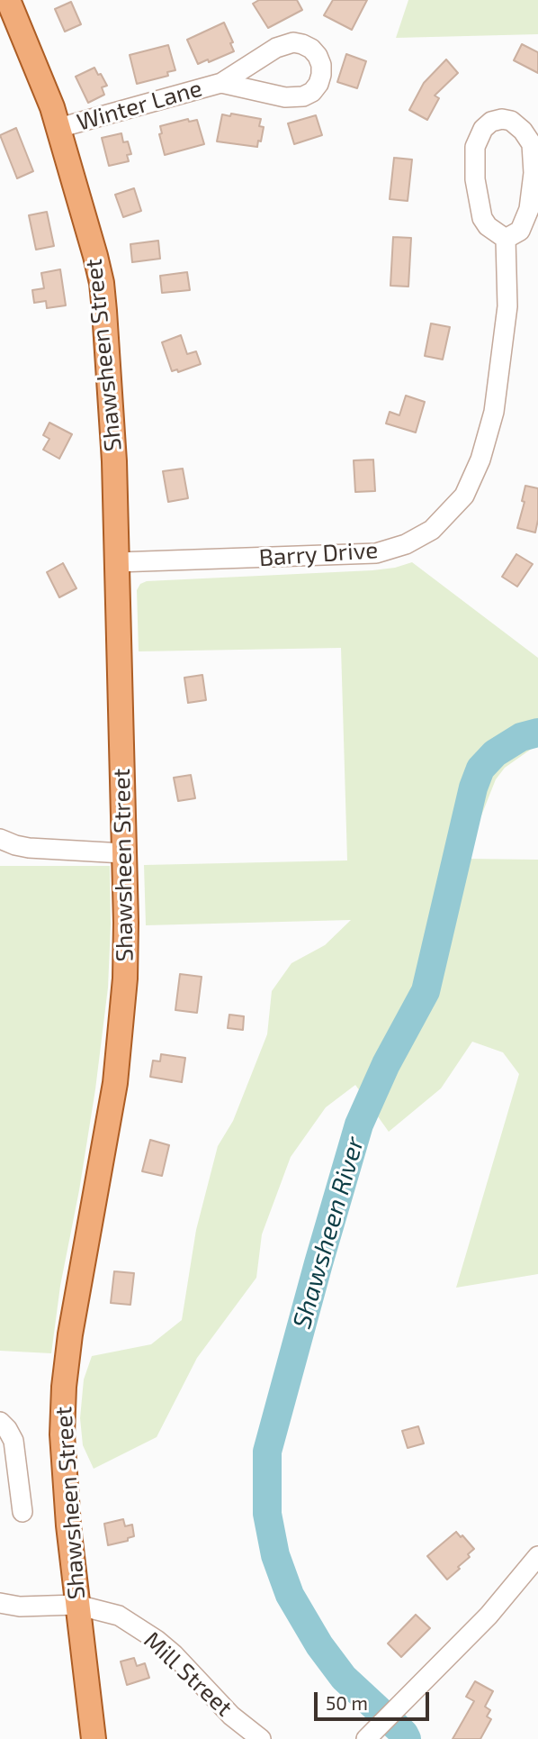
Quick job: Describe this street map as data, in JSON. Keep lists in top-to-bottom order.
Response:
{
  "streets": {
    "main road": ["Shawsheen Street"],
    "street": ["Winter Lane", "Barry Drive", "Mill Street"]
  },
  "crossings": [
    ["Winter Lane", "Shawsheen Street"],
    ["Shawsheen Street", "Barry Drive"],
    ["Shawsheen Street", "Mill Street"]
  ],
  "water": ["Shawsheen River"],
  "scale_bar": "50 m"
}
